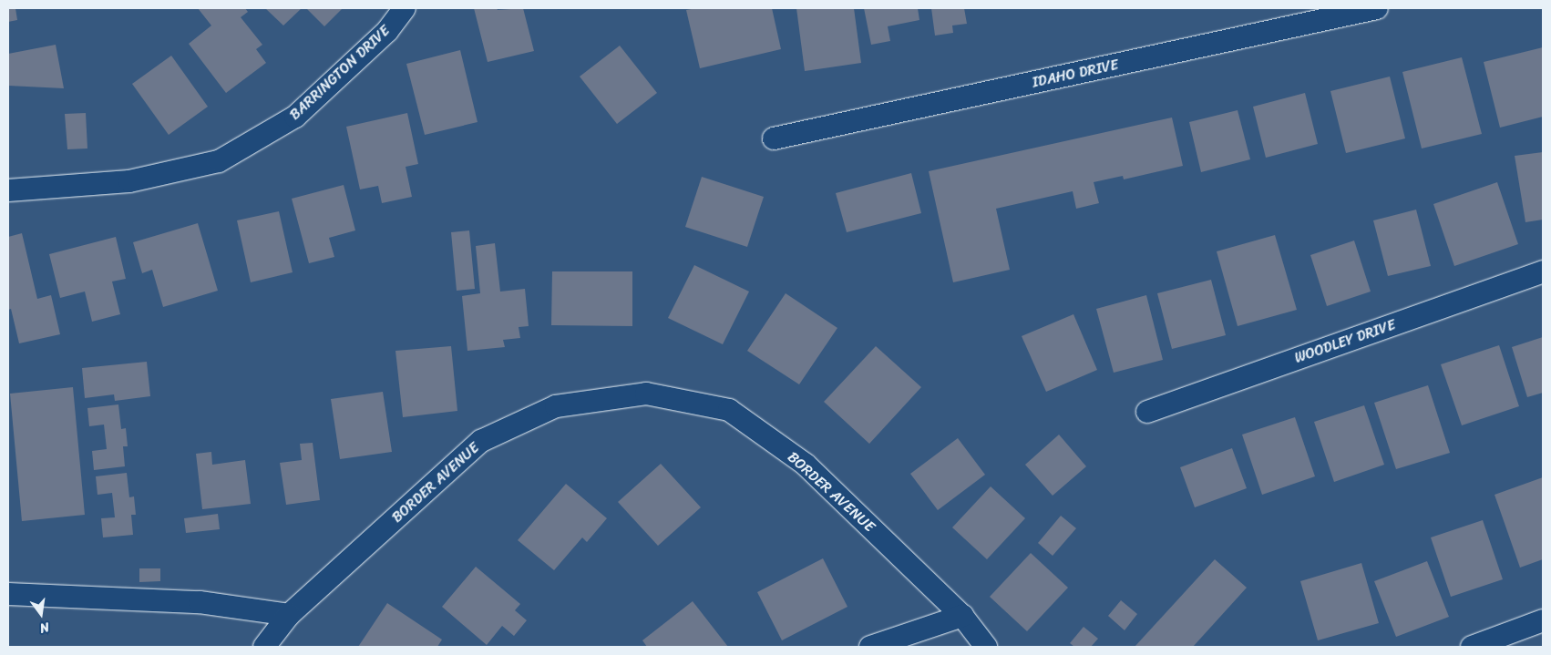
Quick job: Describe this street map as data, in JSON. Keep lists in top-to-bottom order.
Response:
{
  "streets": {
    "street": [
      "BARRINGTON DRIVE",
      "IDAHO DRIVE",
      "WOODLEY DRIVE",
      "BORDER AVENUE"
    ]
  },
  "north": "bottom"
}
